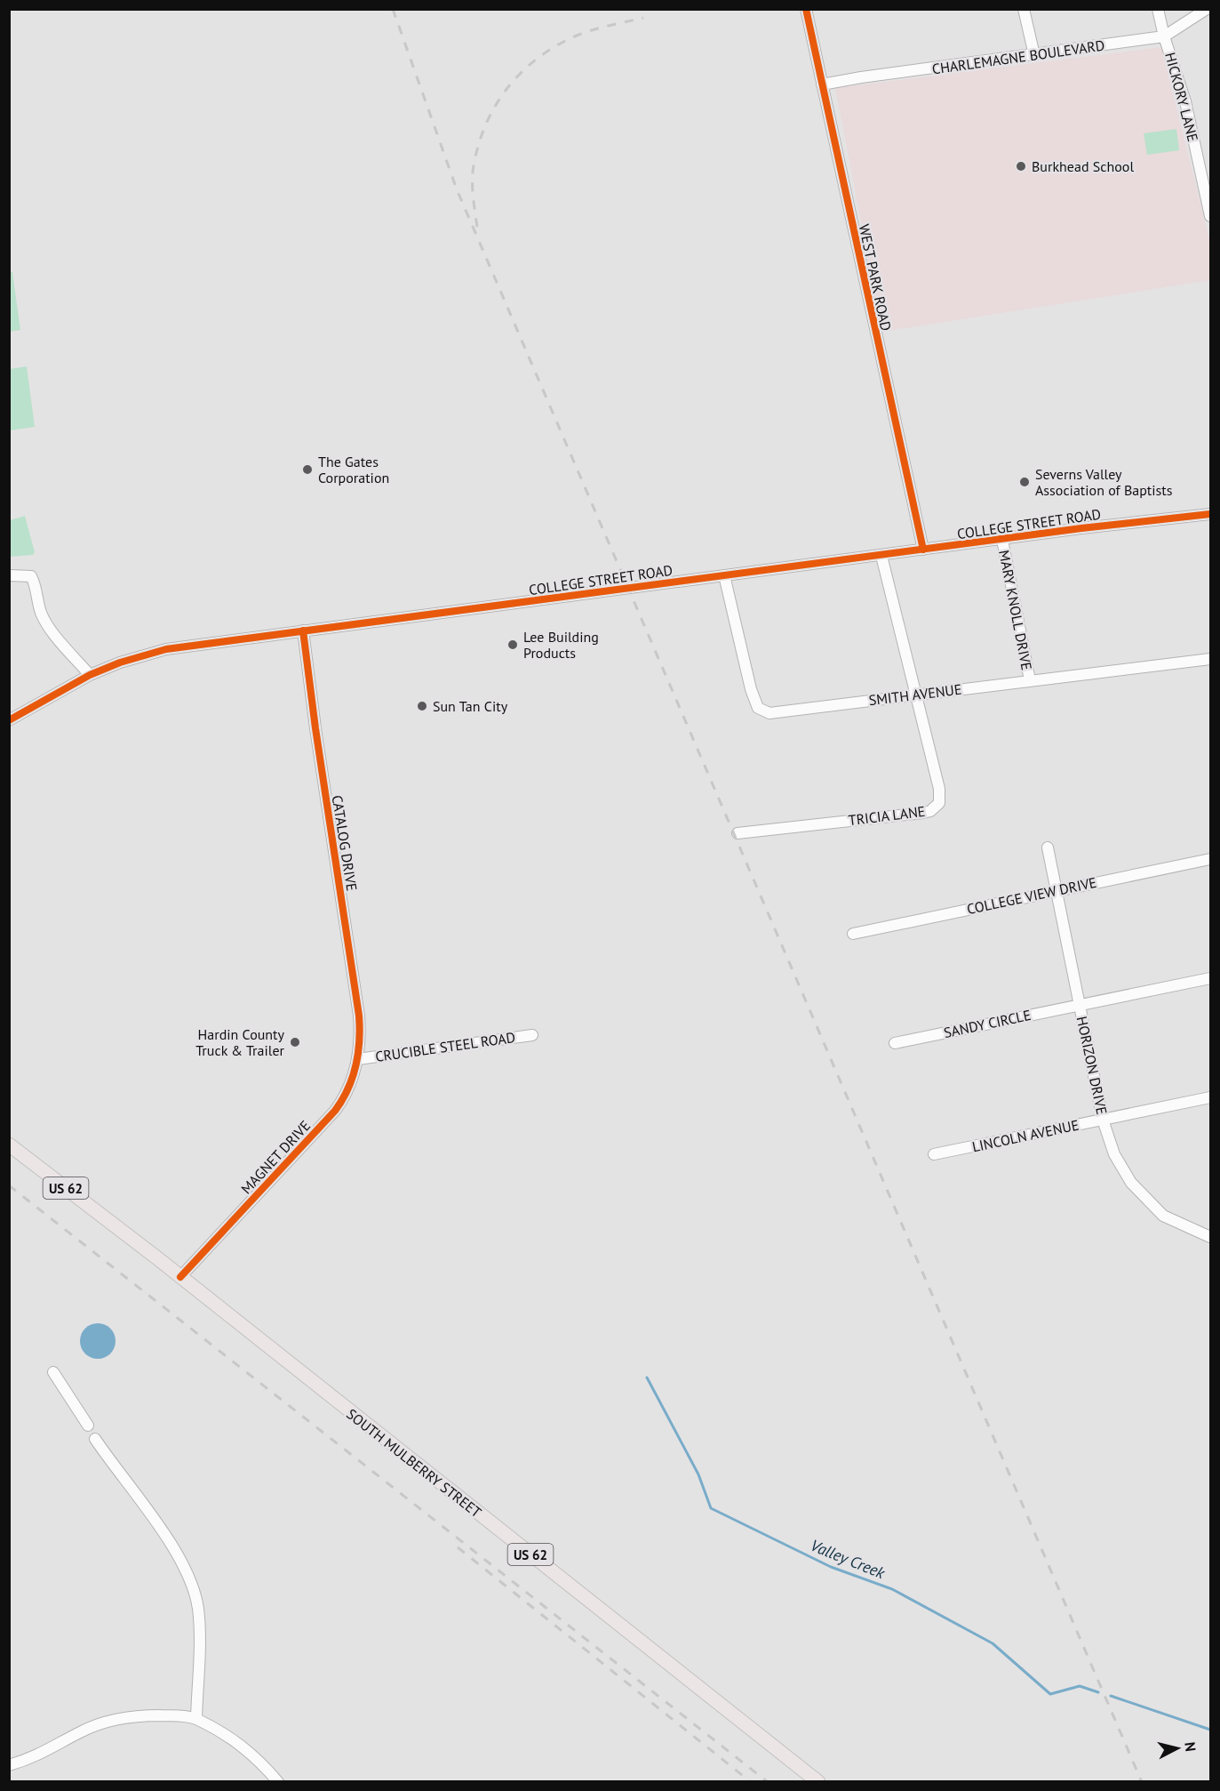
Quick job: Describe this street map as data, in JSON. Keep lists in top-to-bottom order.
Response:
{
  "streets": {
    "main road": ["US 62", "SOUTH MULBERRY STREET"],
    "street": [
      "CHARLEMAGNE BOULEVARD",
      "HICKORY LANE",
      "WEST PARK ROAD",
      "COLLEGE STREET ROAD",
      "MARY KNOLL DRIVE",
      "SMITH AVENUE",
      "TRICIA LANE",
      "CATALOG DRIVE",
      "COLLEGE VIEW DRIVE",
      "SANDY CIRCLE",
      "CRUCIBLE STEEL ROAD",
      "HORIZON DRIVE",
      "LINCOLN AVENUE",
      "MAGNET DRIVE"
    ]
  },
  "crossings": [
    ["CHARLEMAGNE BOULEVARD", "HICKORY LANE"],
    ["CHARLEMAGNE BOULEVARD", "WEST PARK ROAD"],
    ["WEST PARK ROAD", "COLLEGE STREET ROAD"],
    ["COLLEGE STREET ROAD", "MARY KNOLL DRIVE"],
    ["COLLEGE STREET ROAD", "SMITH AVENUE"],
    ["COLLEGE STREET ROAD", "TRICIA LANE"],
    ["COLLEGE STREET ROAD", "CATALOG DRIVE"],
    ["MARY KNOLL DRIVE", "SMITH AVENUE"],
    ["SMITH AVENUE", "TRICIA LANE"],
    ["CATALOG DRIVE", "CRUCIBLE STEEL ROAD"],
    ["CATALOG DRIVE", "MAGNET DRIVE"],
    ["COLLEGE VIEW DRIVE", "HORIZON DRIVE"],
    ["SANDY CIRCLE", "HORIZON DRIVE"],
    ["CRUCIBLE STEEL ROAD", "MAGNET DRIVE"],
    ["HORIZON DRIVE", "LINCOLN AVENUE"],
    ["MAGNET DRIVE", "SOUTH MULBERRY STREET"]
  ],
  "water": ["Valley Creek"],
  "places": [
    "Burkhead School",
    "The Gates Corporation",
    "Severns Valley Association of Baptists",
    "Lee Building Products",
    "Sun Tan City",
    "Hardin County Truck & Trailer"
  ],
  "north": "right"
}
